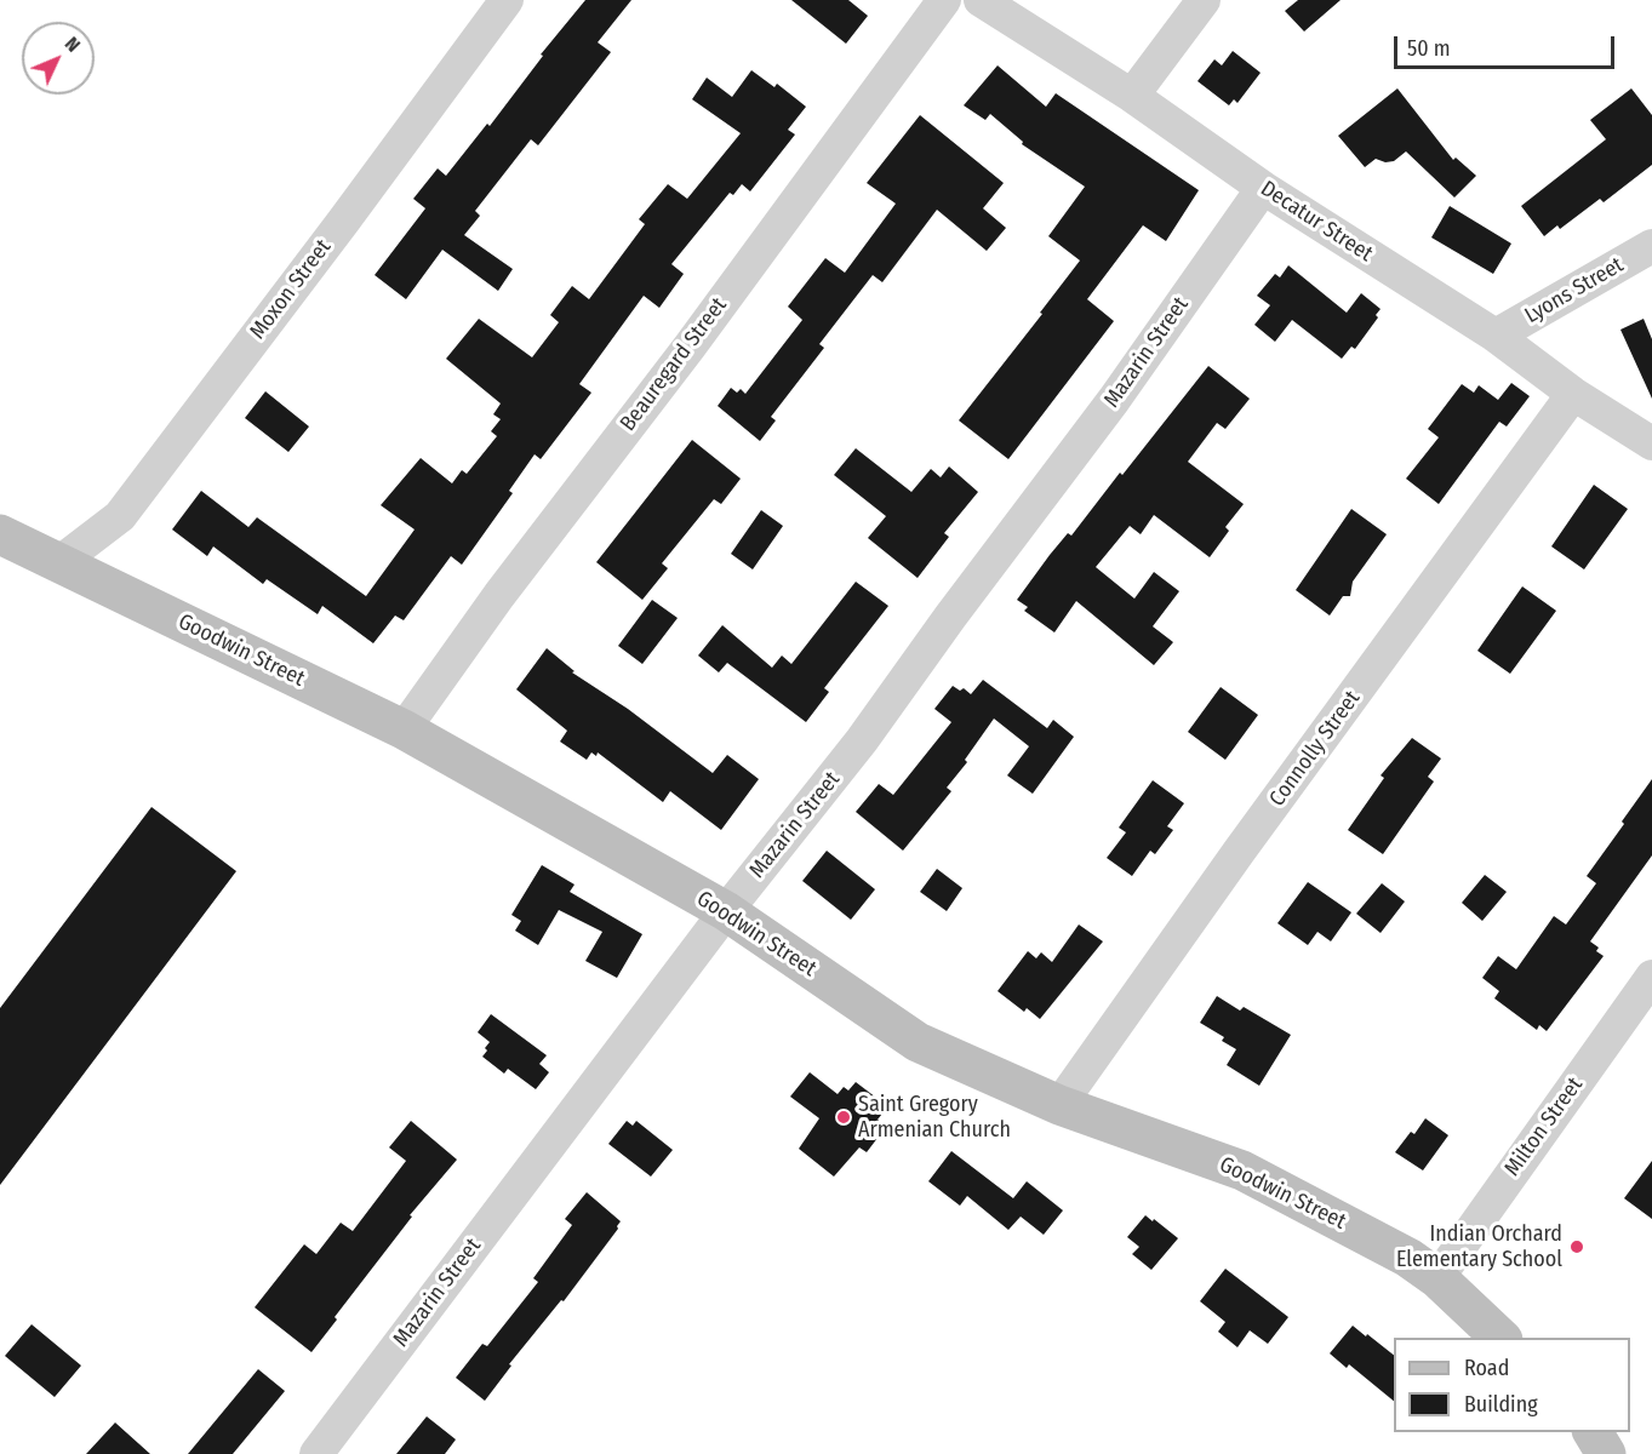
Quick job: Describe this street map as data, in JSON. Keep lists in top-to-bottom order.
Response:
{
  "streets": {
    "main road": ["Goodwin Street"],
    "street": [
      "Decatur Street",
      "Moxon Street",
      "Lyons Street",
      "Mazarin Street",
      "Beauregard Street",
      "Connolly Street",
      "Milton Street"
    ]
  },
  "crossings": [
    ["Decatur Street", "Lyons Street"],
    ["Decatur Street", "Mazarin Street"],
    ["Decatur Street", "Connolly Street"],
    ["Moxon Street", "Goodwin Street"],
    ["Mazarin Street", "Goodwin Street"],
    ["Beauregard Street", "Goodwin Street"],
    ["Goodwin Street", "Connolly Street"],
    ["Goodwin Street", "Milton Street"]
  ],
  "places": ["Saint Gregory Armenian Church", "Indian Orchard Elementary School"],
  "legend": ["Road", "Building"],
  "scale_bar": "50 m",
  "north": "top right"
}
